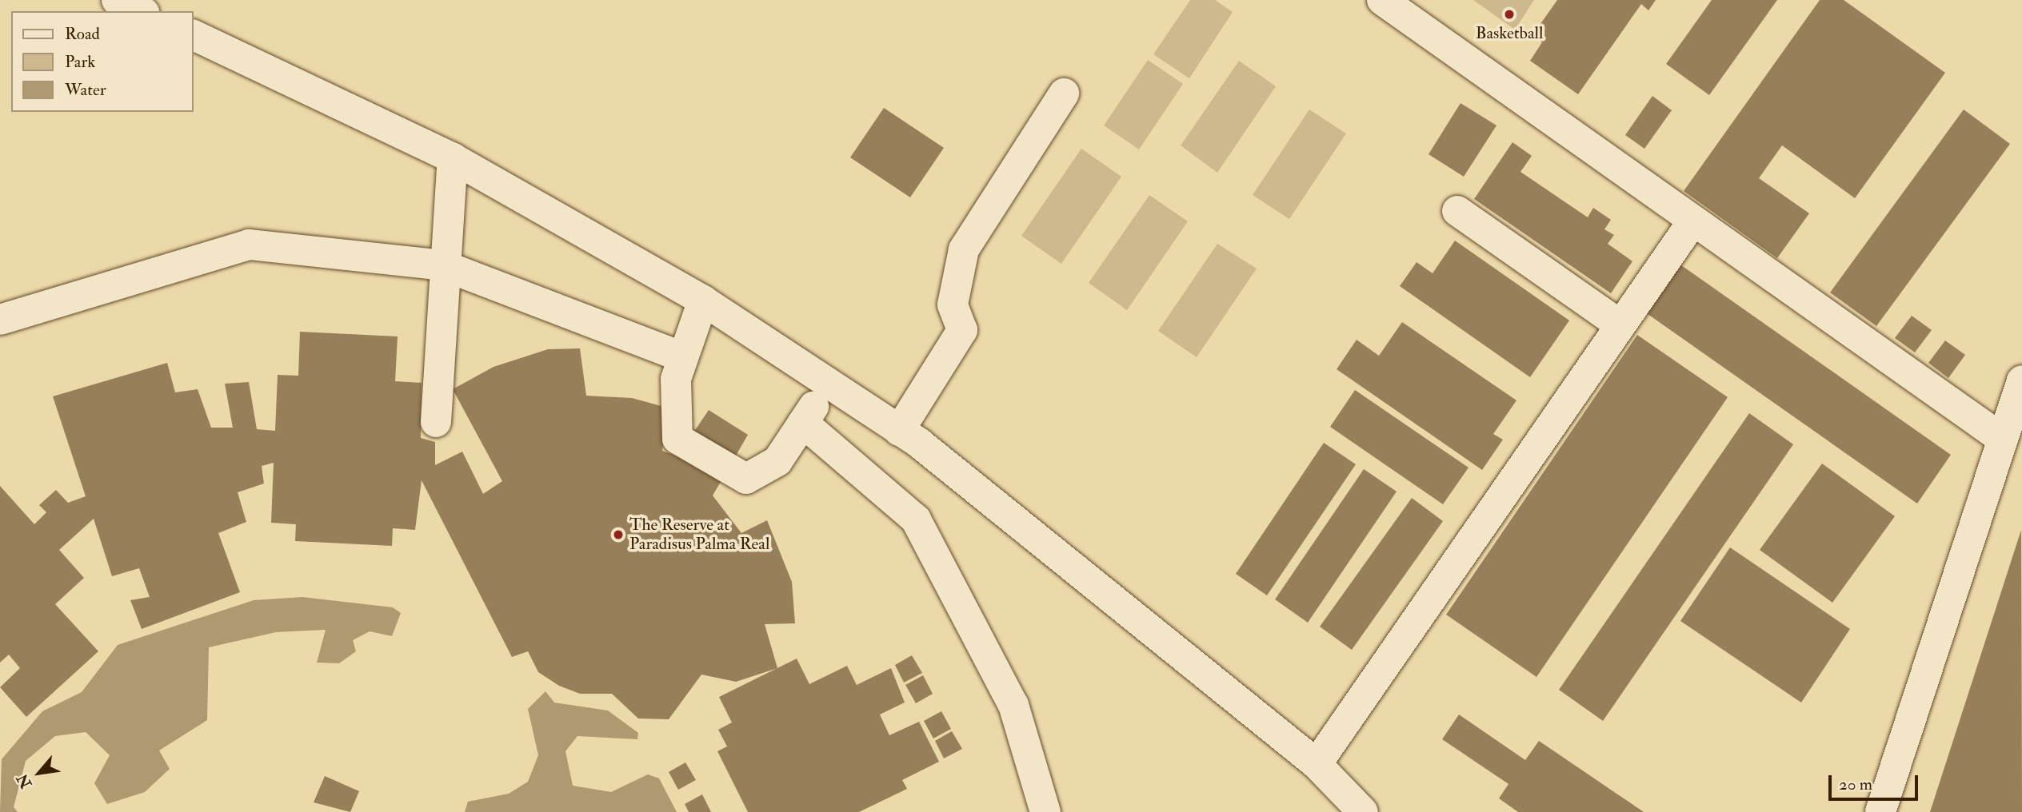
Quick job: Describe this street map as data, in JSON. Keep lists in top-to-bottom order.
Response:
{
  "places": ["Basketball", "The Reserve at Paradisus Palma Real"],
  "legend": ["Road", "Park", "Water"],
  "scale_bar": "20 m",
  "north": "bottom left"
}
